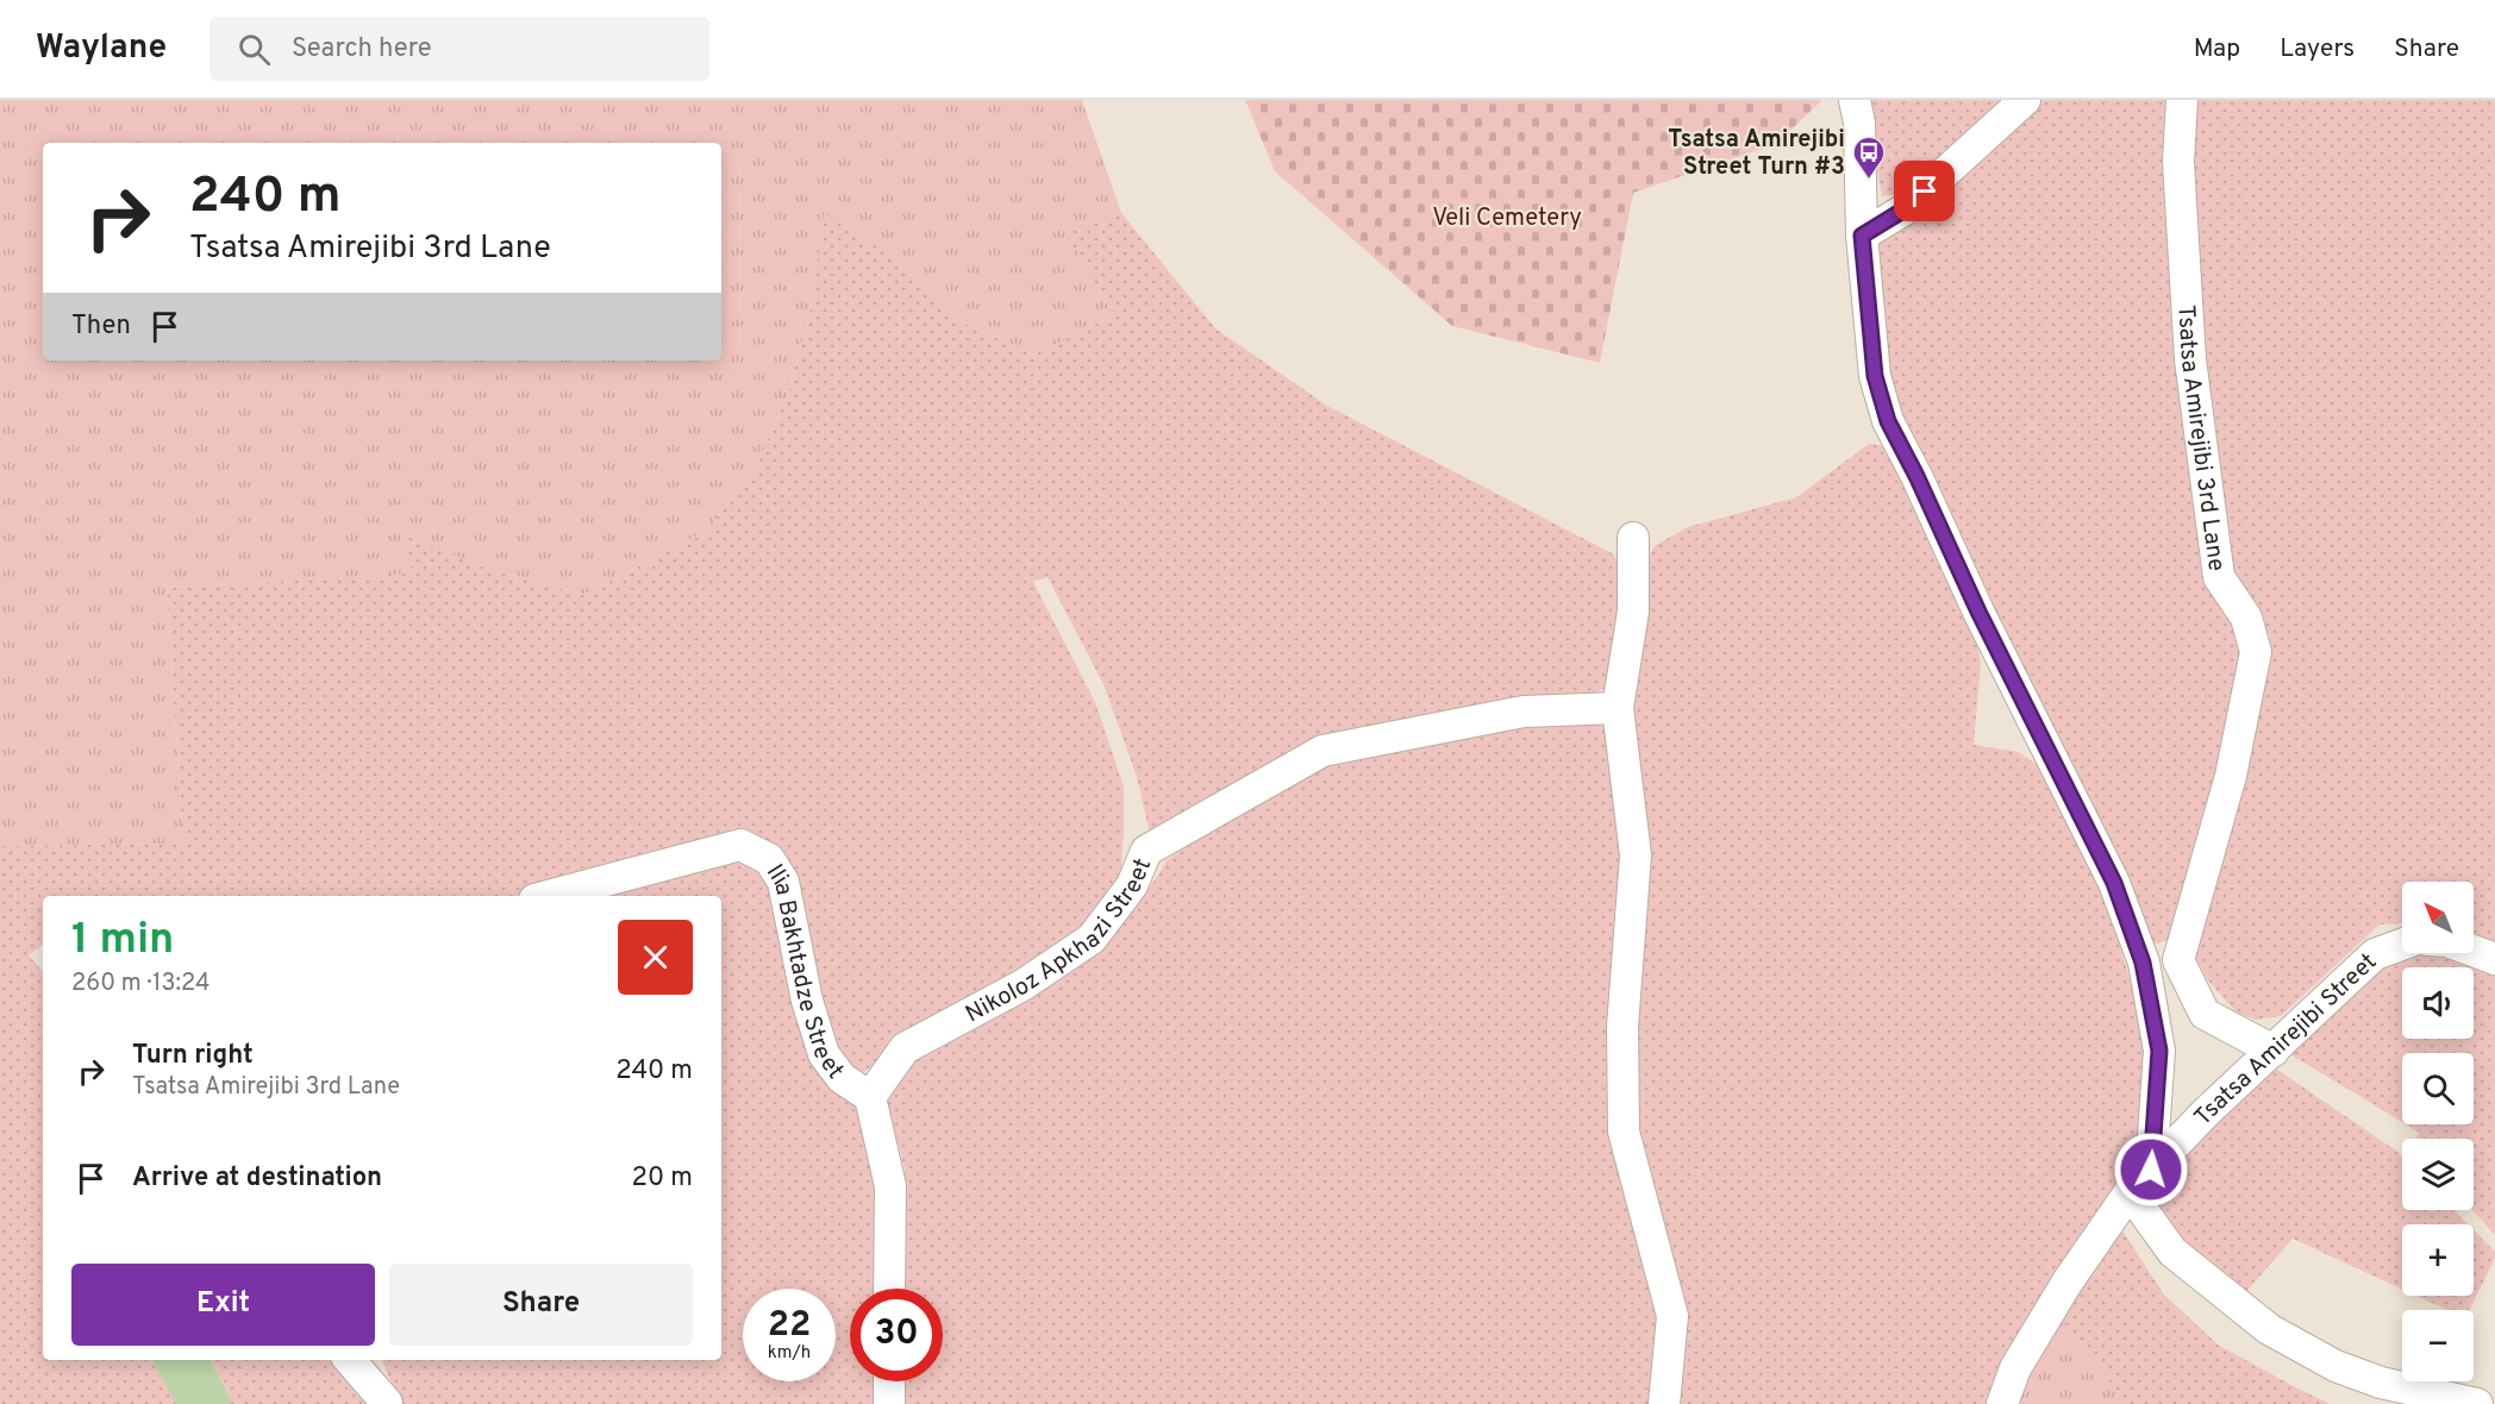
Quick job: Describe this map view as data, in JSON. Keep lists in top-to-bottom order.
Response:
{
  "streets": {
    "street": [
      "Tsatsa Amirejibi 3rd Lane",
      "Nikoloz Apkhazi Street",
      "Ilia Bakhtadze Street",
      "Tsatsa Amirejibi Street"
    ]
  },
  "crossings": [
    ["Tsatsa Amirejibi 3rd Lane", "Tsatsa Amirejibi Street"],
    ["Nikoloz Apkhazi Street", "Ilia Bakhtadze Street"]
  ],
  "parks": ["Veli Cemetery"],
  "places": {
    "bus stop": ["Tsatsa Amirejibi Street Turn #3"]
  },
  "north": "top left",
  "page": {
    "header": "Waylane",
    "search": "Search here",
    "nav": ["Map", "Layers", "Share"],
    "turn": ["240 m", "Tsatsa Amirejibi 3rd Lane"],
    "then": "Then",
    "map_buttons": ["+", "−"],
    "heading": ["1 min", "260 m · 13:24"],
    "list": [
      {
        "name": "Turn right",
        "note": "Tsatsa Amirejibi 3rd Lane",
        "value": "240 m"
      },
      {
        "name": "Arrive at destination",
        "value": "20 m"
      }
    ],
    "buttons": ["Exit", "Share"],
    "speed": "22 km/h",
    "limit": "30"
  }
}
